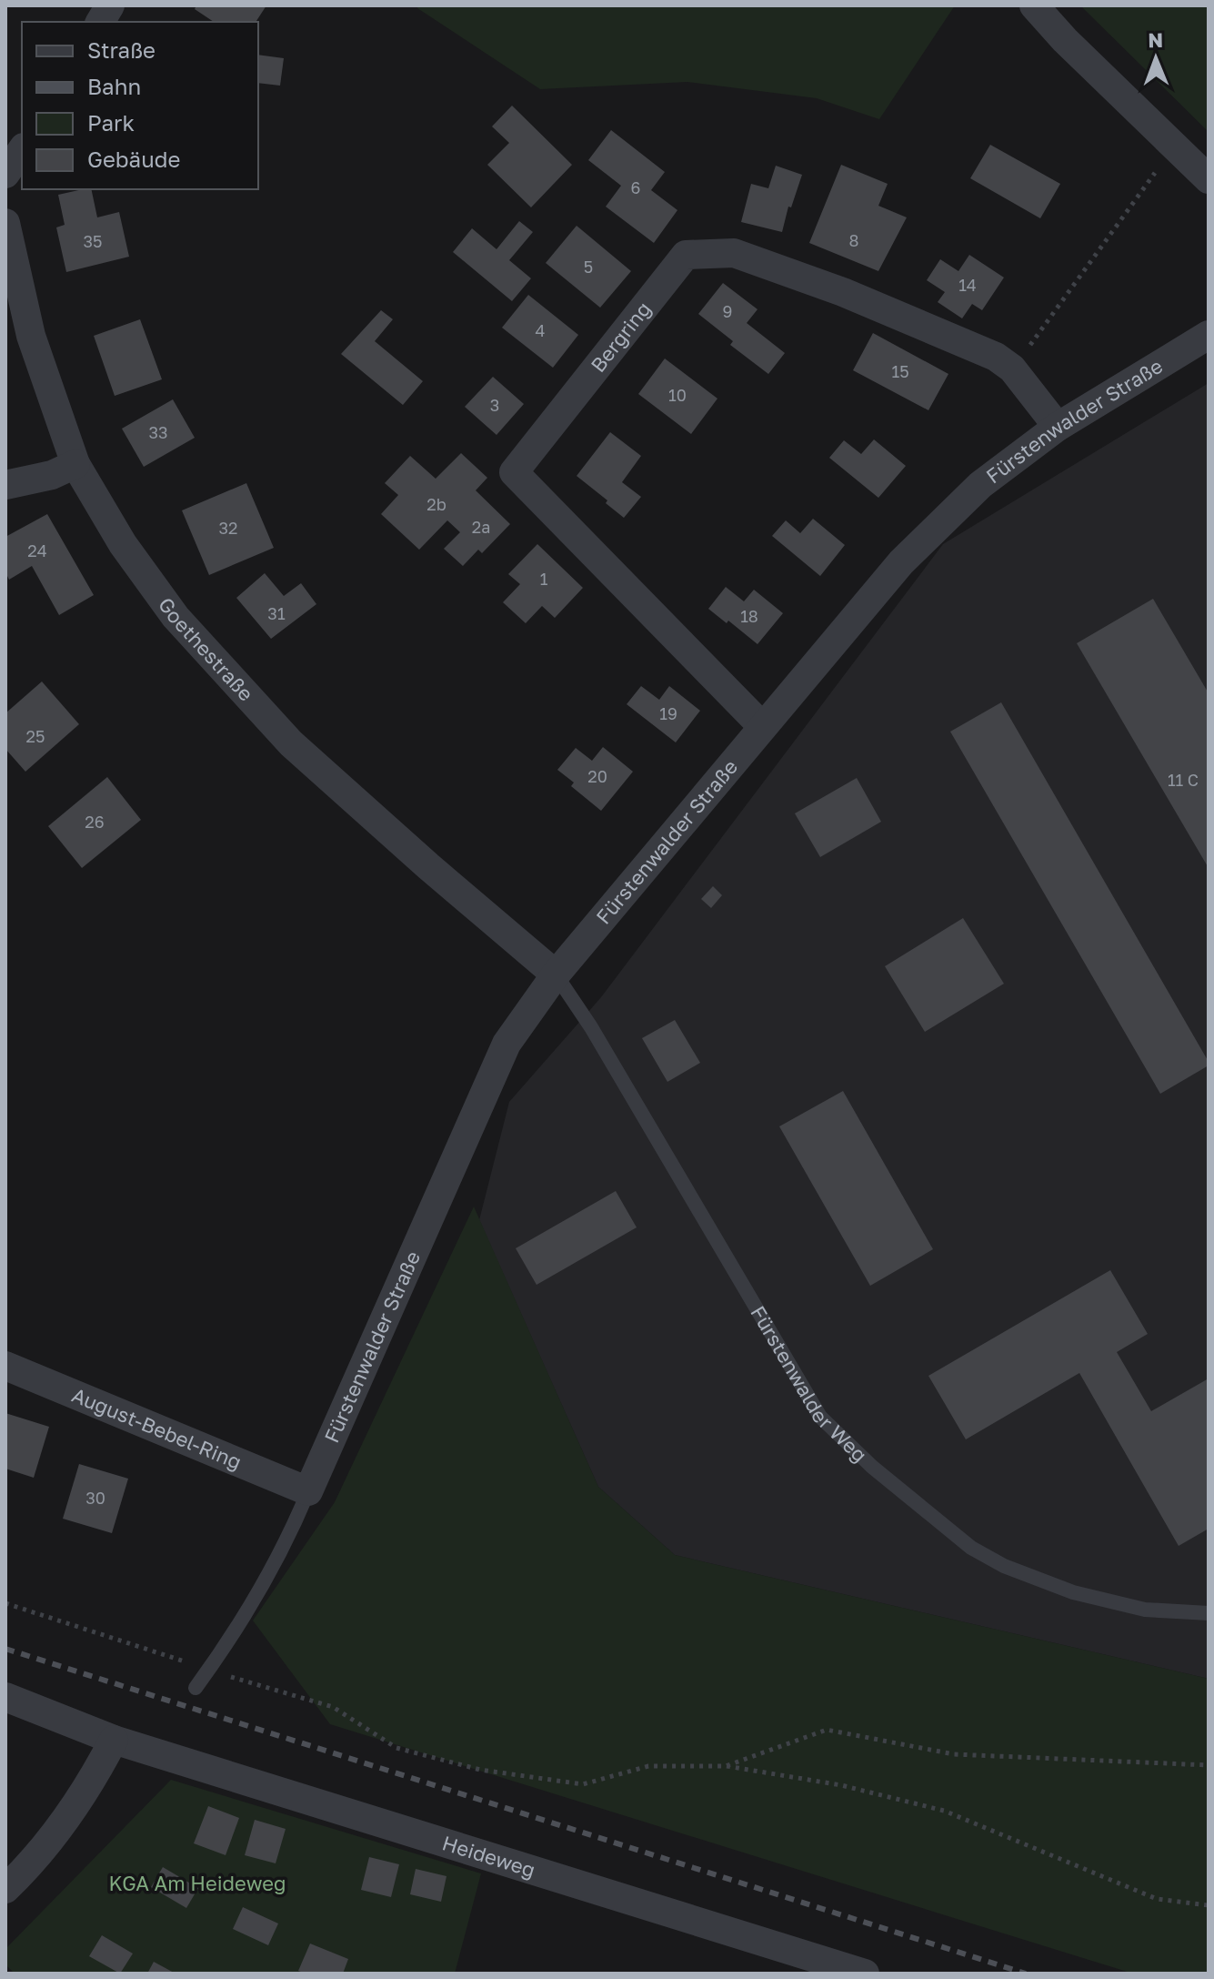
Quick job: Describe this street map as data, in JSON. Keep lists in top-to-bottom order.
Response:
{
  "streets": {
    "street": [
      "Bergring",
      "Fürstenwalder Straße",
      "Goethestraße",
      "August-Bebel-Ring",
      "Heideweg"
    ],
    "lane": ["Fürstenwalder Weg"]
  },
  "crossings": [
    ["Bergring", "Fürstenwalder Straße"],
    ["Fürstenwalder Straße", "Goethestraße"],
    ["Fürstenwalder Straße", "Fürstenwalder Weg"],
    ["Fürstenwalder Straße", "August-Bebel-Ring"],
    ["Goethestraße", "Fürstenwalder Weg"]
  ],
  "parks": ["KGA Am Heideweg"],
  "house_numbers": [
    "6",
    "8",
    "35",
    "5",
    "14",
    "9",
    "4",
    "15",
    "10",
    "3",
    "33",
    "2b",
    "2a",
    "32",
    "24",
    "1",
    "31",
    "18",
    "19",
    "25",
    "20",
    "11 C",
    "26",
    "30"
  ],
  "legend": [
    "Straße",
    "Bahn",
    "Park",
    "Gebäude"
  ],
  "north": "top"
}
